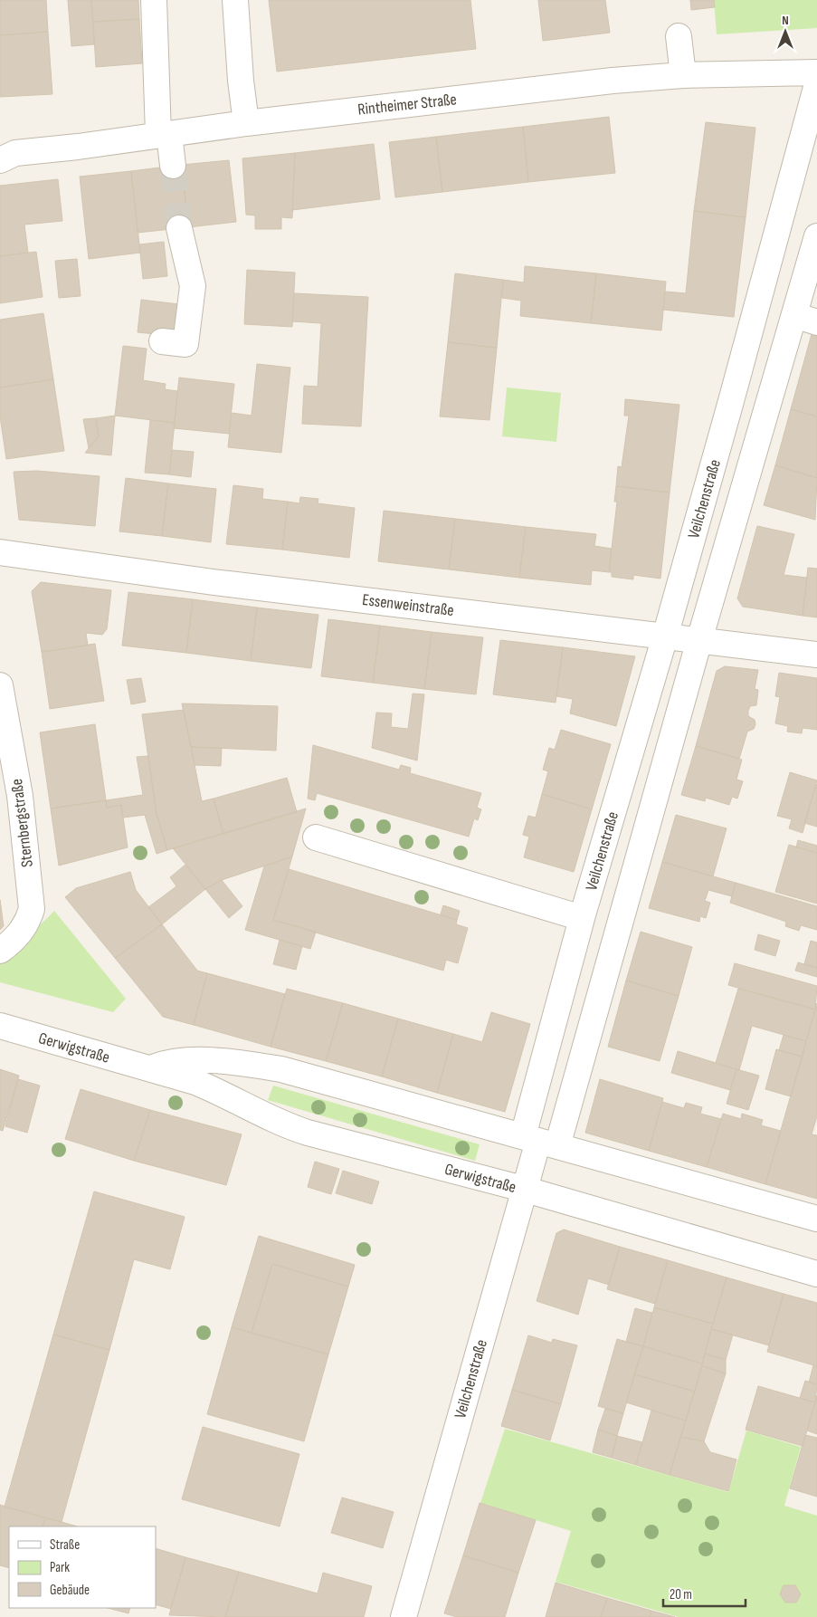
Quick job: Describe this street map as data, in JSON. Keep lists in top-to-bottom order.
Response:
{
  "streets": {
    "street": [
      "Rintheimer Straße",
      "Veilchenstraße",
      "Essenweinstraße",
      "Sternbergstraße",
      "Gerwigstraße"
    ]
  },
  "crossings": [
    ["Veilchenstraße", "Essenweinstraße"],
    ["Veilchenstraße", "Gerwigstraße"]
  ],
  "legend": ["Straße", "Park", "Gebäude"],
  "scale_bar": "20 m",
  "north": "top"
}
